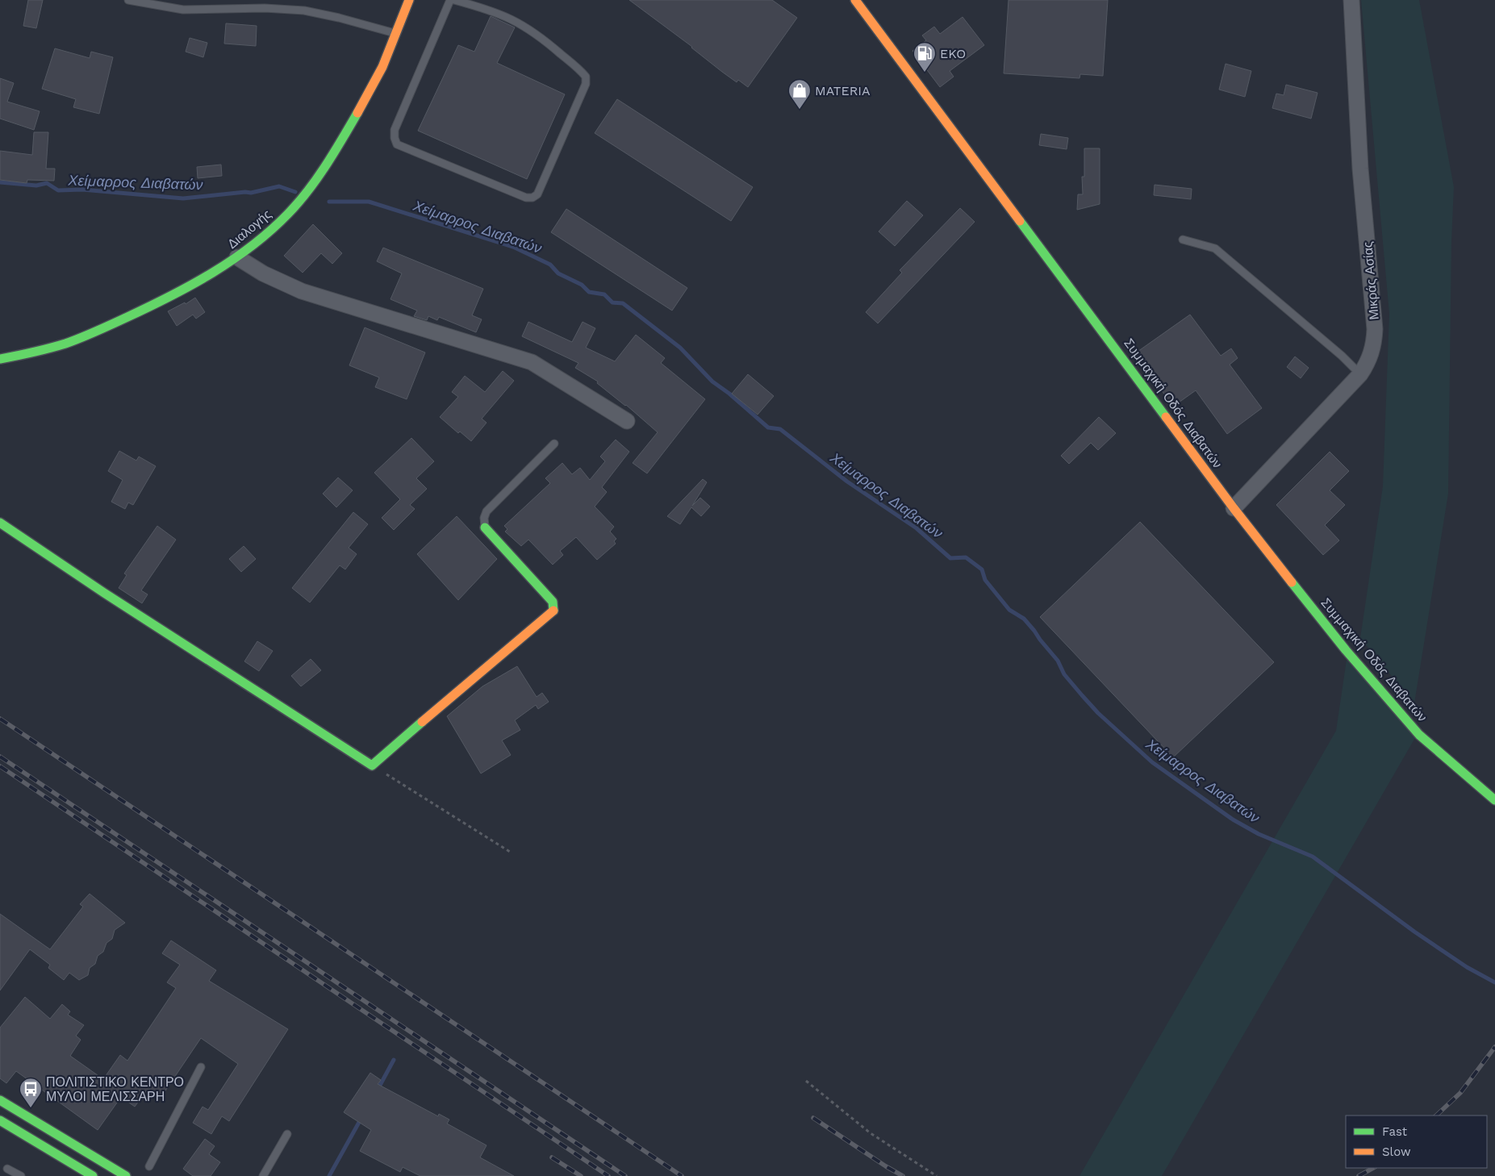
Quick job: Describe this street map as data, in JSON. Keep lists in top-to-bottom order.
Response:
{
  "streets": {
    "street": ["Διαλογής", "Μικράς Ασίας", "Συμμαχική Οδός Διαβατών"]
  },
  "crossings": [
    ["Μικράς Ασίας", "Συμμαχική Οδός Διαβατών"]
  ],
  "water": ["Χείμαρρος Διαβατών"],
  "places": {
    "fuel station": ["EKO"],
    "shop": ["MATERIA"],
    "bus stop": ["ΠΟΛΙΤΙΣΤΙΚΟ ΚΕΝΤΡΟ ΜΥΛΟΙ ΜΕΛΙΣΣΑΡΗ"]
  },
  "legend": ["Fast", "Slow"]
}
